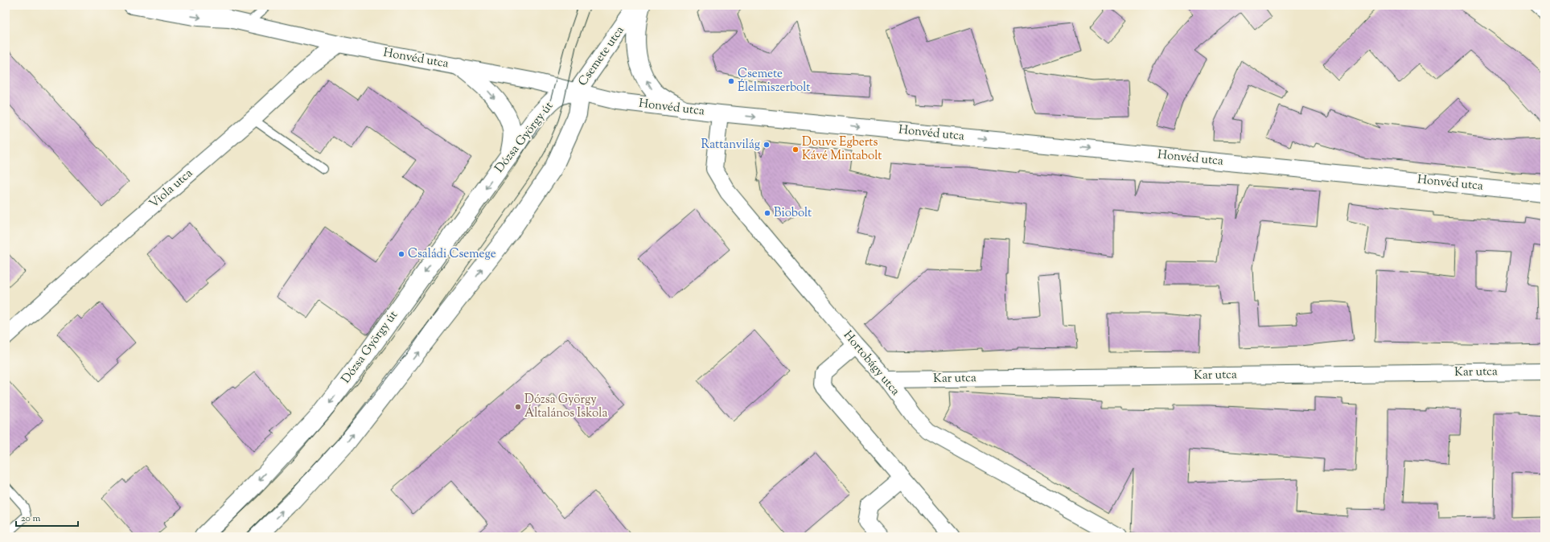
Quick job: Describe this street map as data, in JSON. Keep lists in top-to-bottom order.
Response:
{
  "streets": {
    "street": [
      "Csemete utca",
      "Honvéd utca",
      "Dózsa György út",
      "Viola utca",
      "Hortobágy utca",
      "Kar utca"
    ]
  },
  "crossings": [
    ["Csemete utca", "Honvéd utca"],
    ["Csemete utca", "Dózsa György út"],
    ["Honvéd utca", "Dózsa György út"],
    ["Honvéd utca", "Viola utca"],
    ["Honvéd utca", "Hortobágy utca"],
    ["Hortobágy utca", "Kar utca"]
  ],
  "one_way": ["Honvéd utca"],
  "places": [
    "Csemete Élelmiszerbolt",
    "Rattanvilág",
    "Douve Egberts Kávé Mintabolt",
    "Biobolt",
    "Családi Csemege",
    "Dózsa György Általános Iskola"
  ],
  "scale_bar": "20 m"
}
